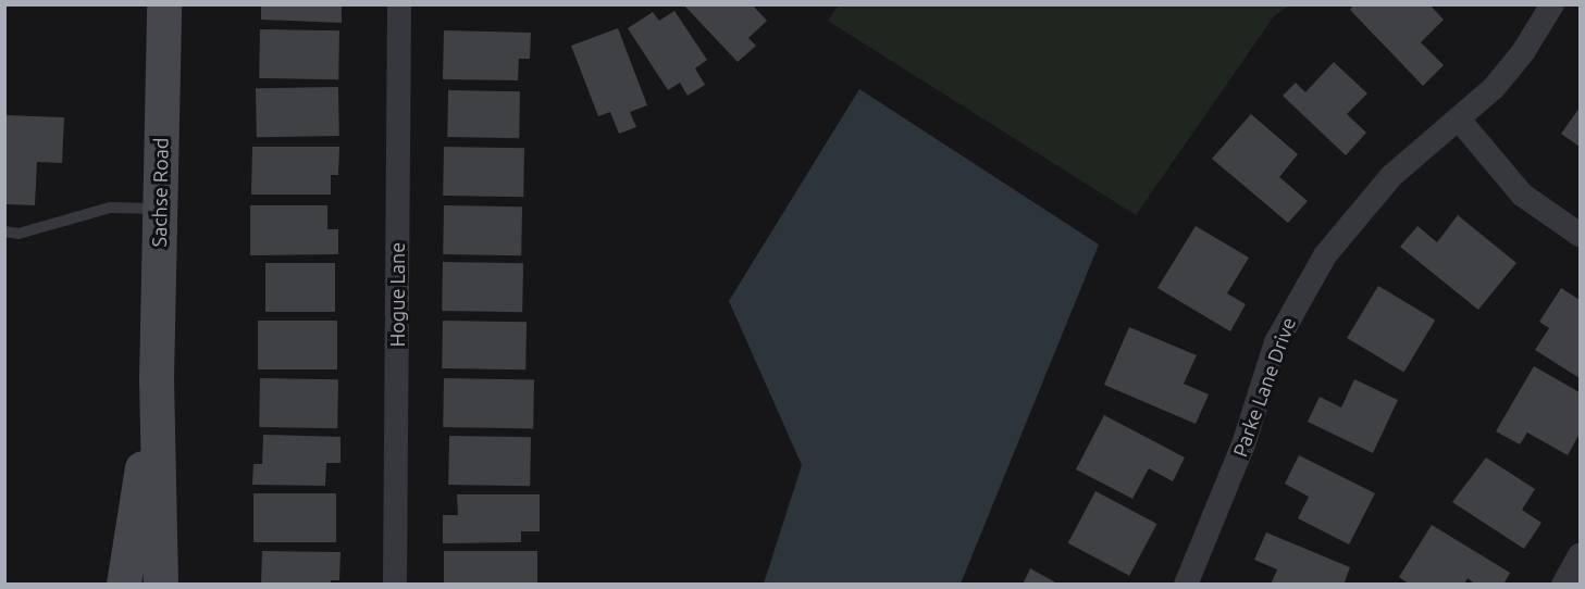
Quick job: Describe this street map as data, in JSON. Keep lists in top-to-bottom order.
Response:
{
  "streets": {
    "main road": ["Sachse Road"],
    "street": ["Hogue Lane", "Parke Lane Drive"]
  }
}
